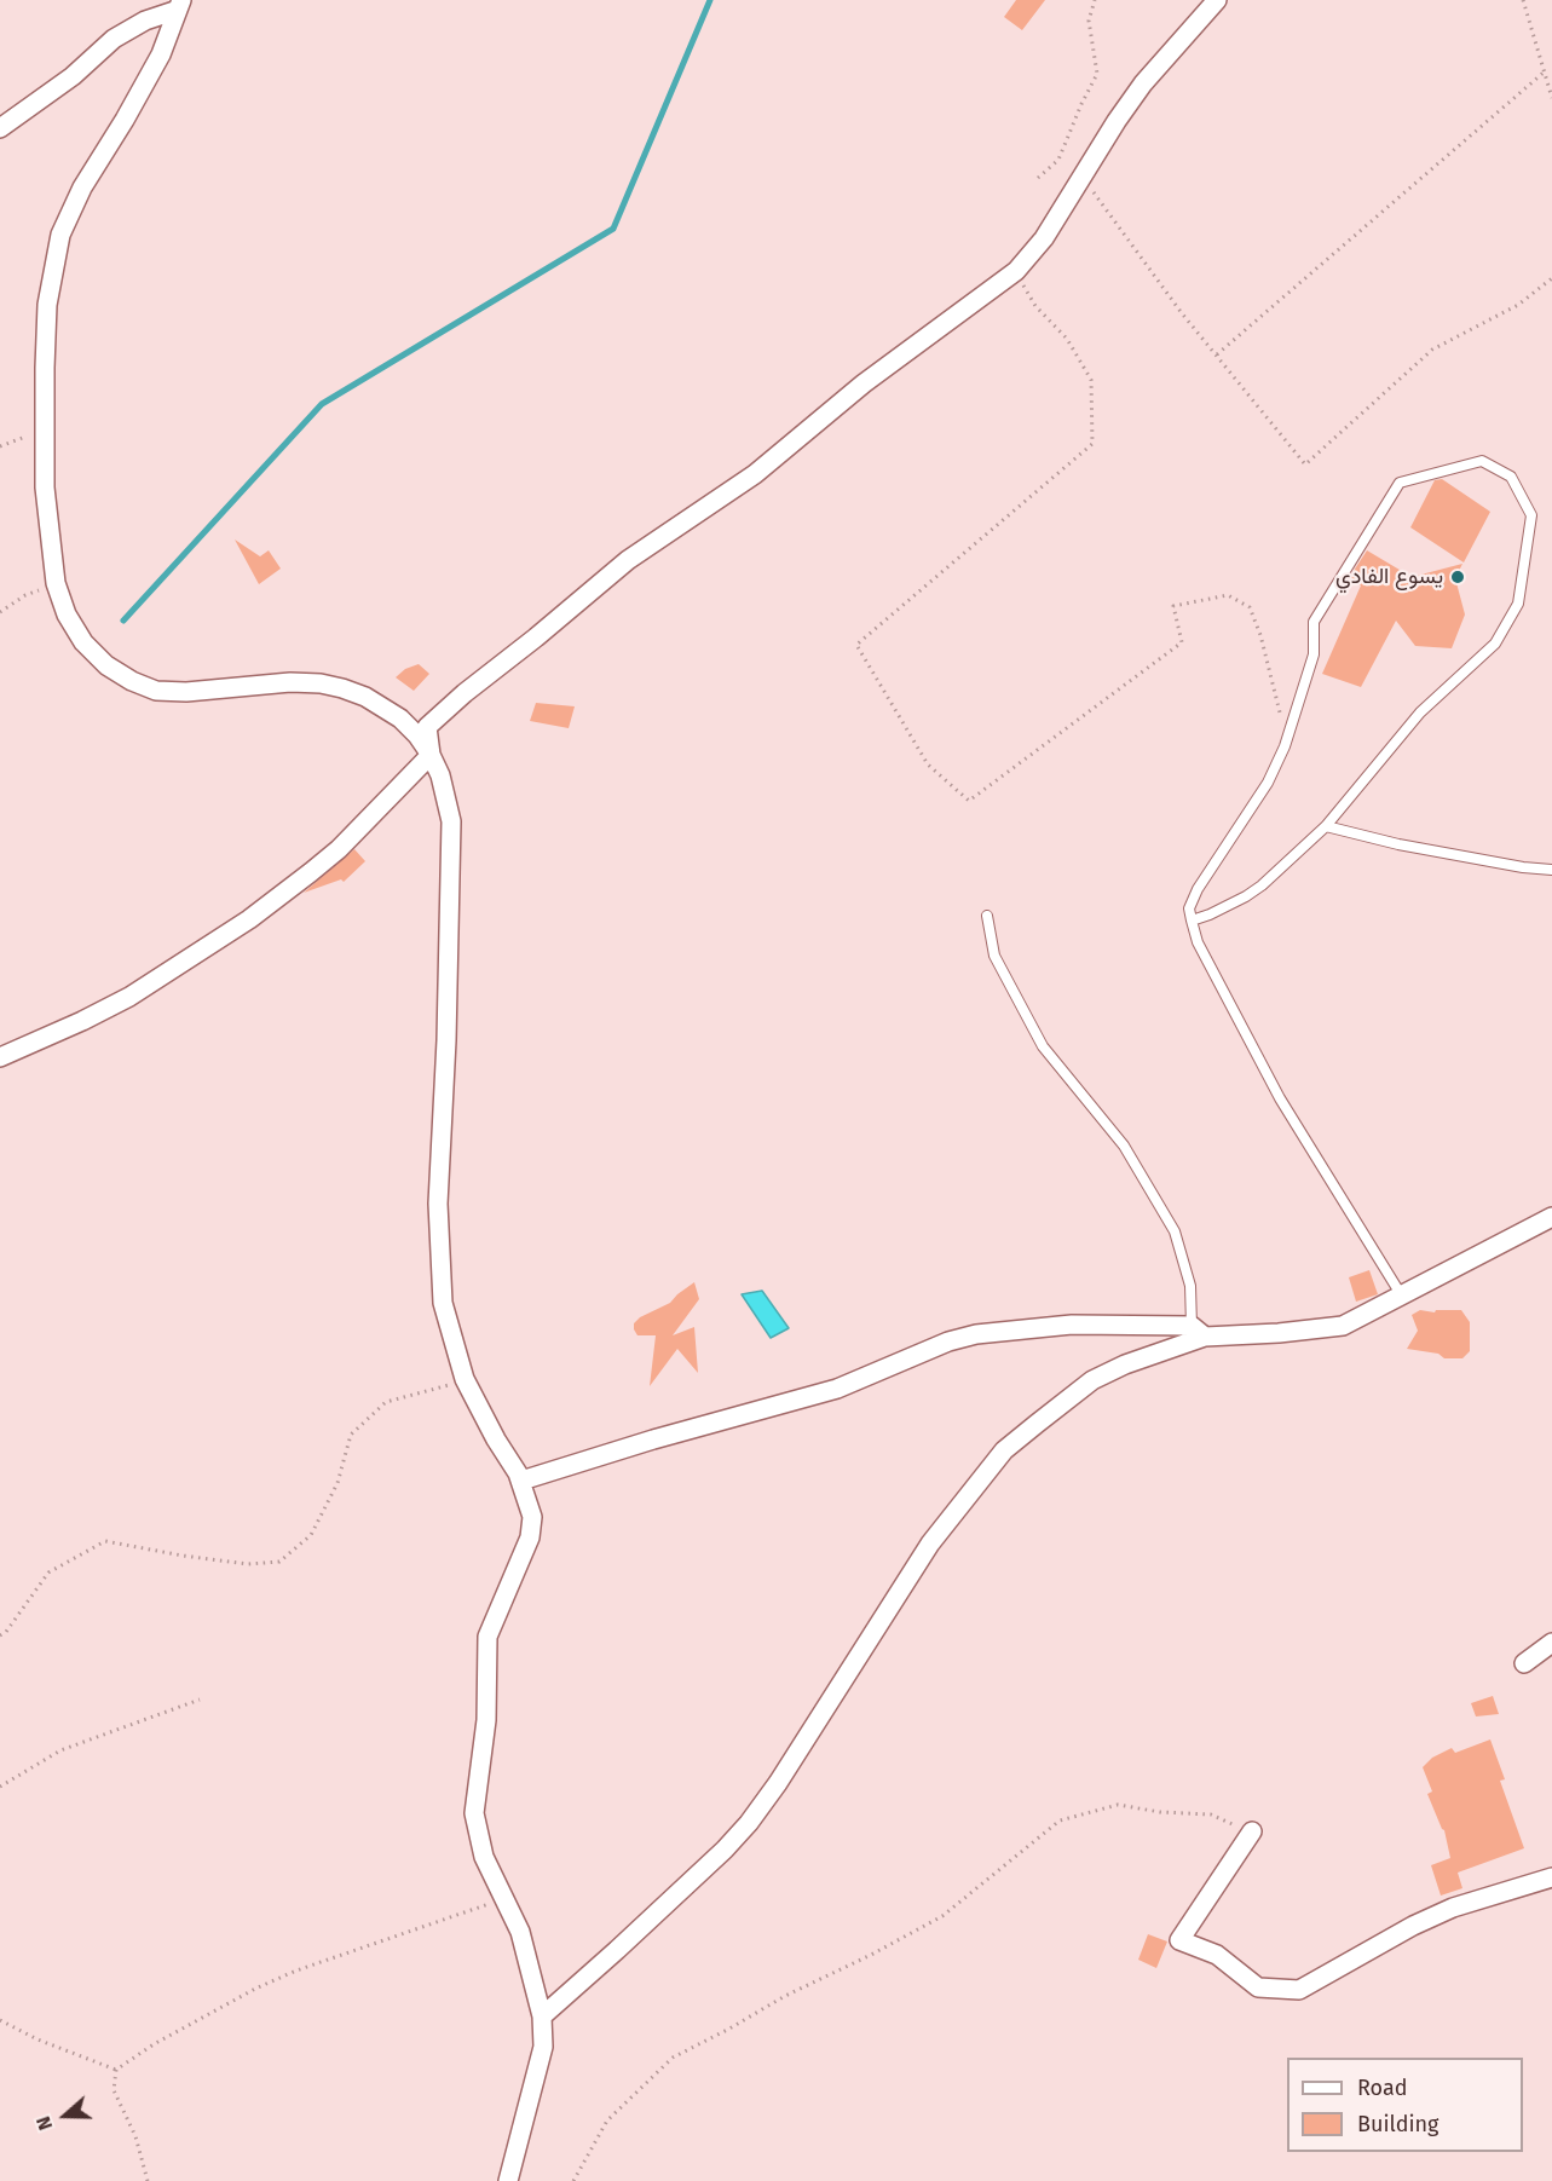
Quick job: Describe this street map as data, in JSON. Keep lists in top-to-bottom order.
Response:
{
  "places": ["يسوع الفادي"],
  "legend": ["Road", "Building"],
  "north": "left"
}
